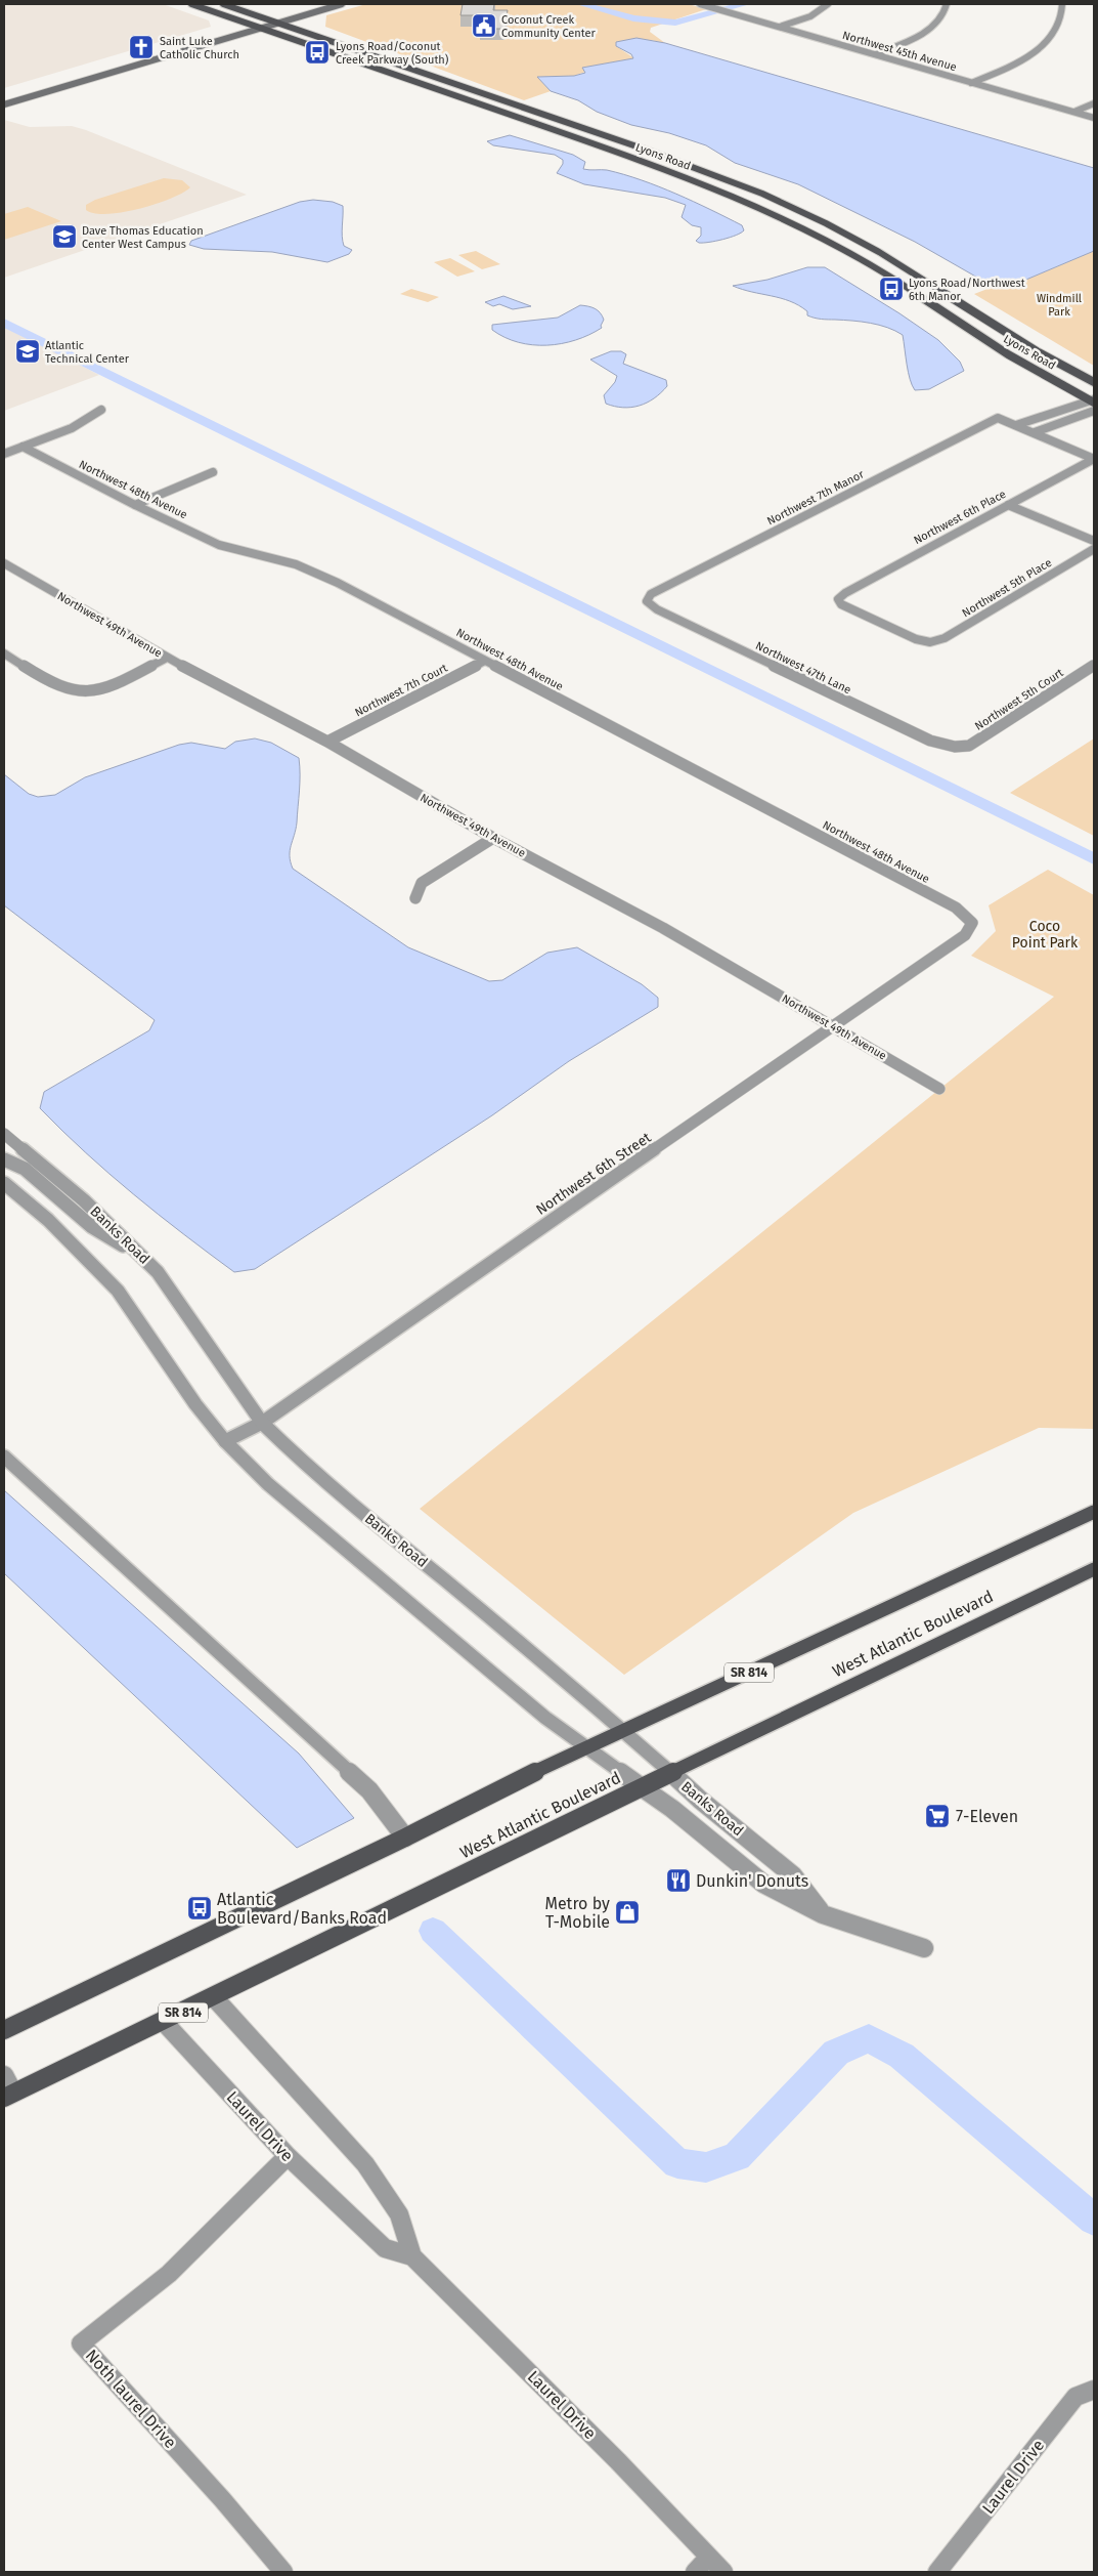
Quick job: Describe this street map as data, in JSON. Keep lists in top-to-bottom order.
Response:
{
  "streets": {
    "main road": ["Lyons Road", "West Atlantic Boulevard", "SR 814"],
    "street": [
      "Northwest 45th Avenue",
      "Northwest 48th Avenue",
      "Northwest 7th Manor",
      "Northwest 6th Place",
      "Northwest 5th Place",
      "Northwest 49th Avenue",
      "Northwest 47th Lane",
      "Northwest 7th Court",
      "Northwest 5th Court",
      "Northwest 6th Street",
      "Banks Road",
      "Laurel Drive",
      "Noth laurel Drive"
    ]
  },
  "crossings": [
    ["Northwest 48th Avenue", "Northwest 7th Court"],
    ["Northwest 48th Avenue", "Northwest 6th Street"],
    ["Northwest 7th Manor", "Northwest 47th Lane"],
    ["Northwest 6th Place", "Northwest 5th Place"],
    ["Northwest 49th Avenue", "Northwest 7th Court"],
    ["Northwest 49th Avenue", "Northwest 6th Street"],
    ["Northwest 47th Lane", "Northwest 5th Court"],
    ["Northwest 6th Street", "Banks Road"],
    ["Banks Road", "West Atlantic Boulevard"],
    ["Banks Road", "SR 814"],
    ["West Atlantic Boulevard", "Laurel Drive"],
    ["Laurel Drive", "Noth laurel Drive"]
  ],
  "parks": ["Windmill Park", "Coco Point Park"],
  "places": {
    "public building": ["Coconut Creek Community Center"],
    "church": ["Saint Luke Catholic Church"],
    "bus stop": ["Lyons Road/Coconut Creek Parkway (South)", "Lyons Road/Northwest 6th Manor", "Atlantic Boulevard/Banks Road"],
    "school or university": ["Dave Thomas Education Center West Campus", "Atlantic Technical Center"],
    "supermarket": ["7-Eleven"],
    "restaurant": ["Dunkin' Donuts"],
    "shop": ["Metro by T-Mobile"]
  }
}
